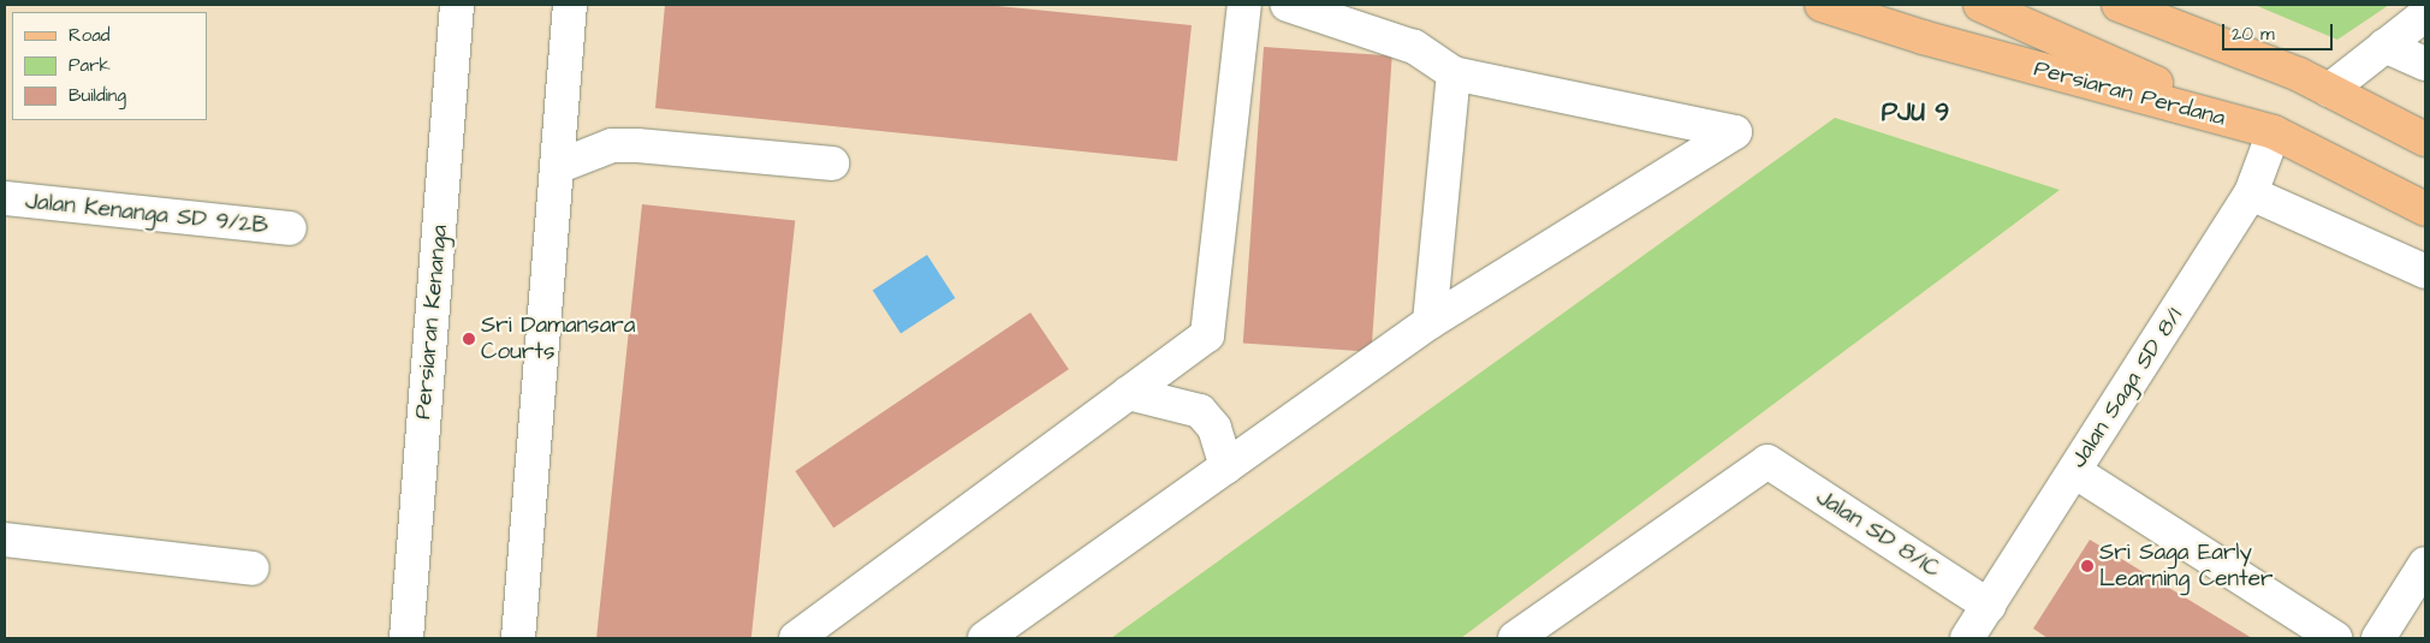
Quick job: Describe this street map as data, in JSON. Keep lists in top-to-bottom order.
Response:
{
  "streets": {
    "main road": ["Persiaran Perdana"],
    "street": [
      "Jalan Kenanga SD 9/2B",
      "Persiaran Kenanga",
      "Jalan Saga SD 8/1",
      "Jalan SD 8/1C"
    ]
  },
  "crossings": [
    ["Persiaran Perdana", "Jalan Saga SD 8/1"],
    ["Jalan Saga SD 8/1", "Jalan SD 8/1C"]
  ],
  "districts": ["PJU 9"],
  "places": ["Sri Damansara Courts", "Sri Saga Early Learning Center"],
  "legend": ["Road", "Park", "Building"],
  "scale_bar": "20 m"
}
